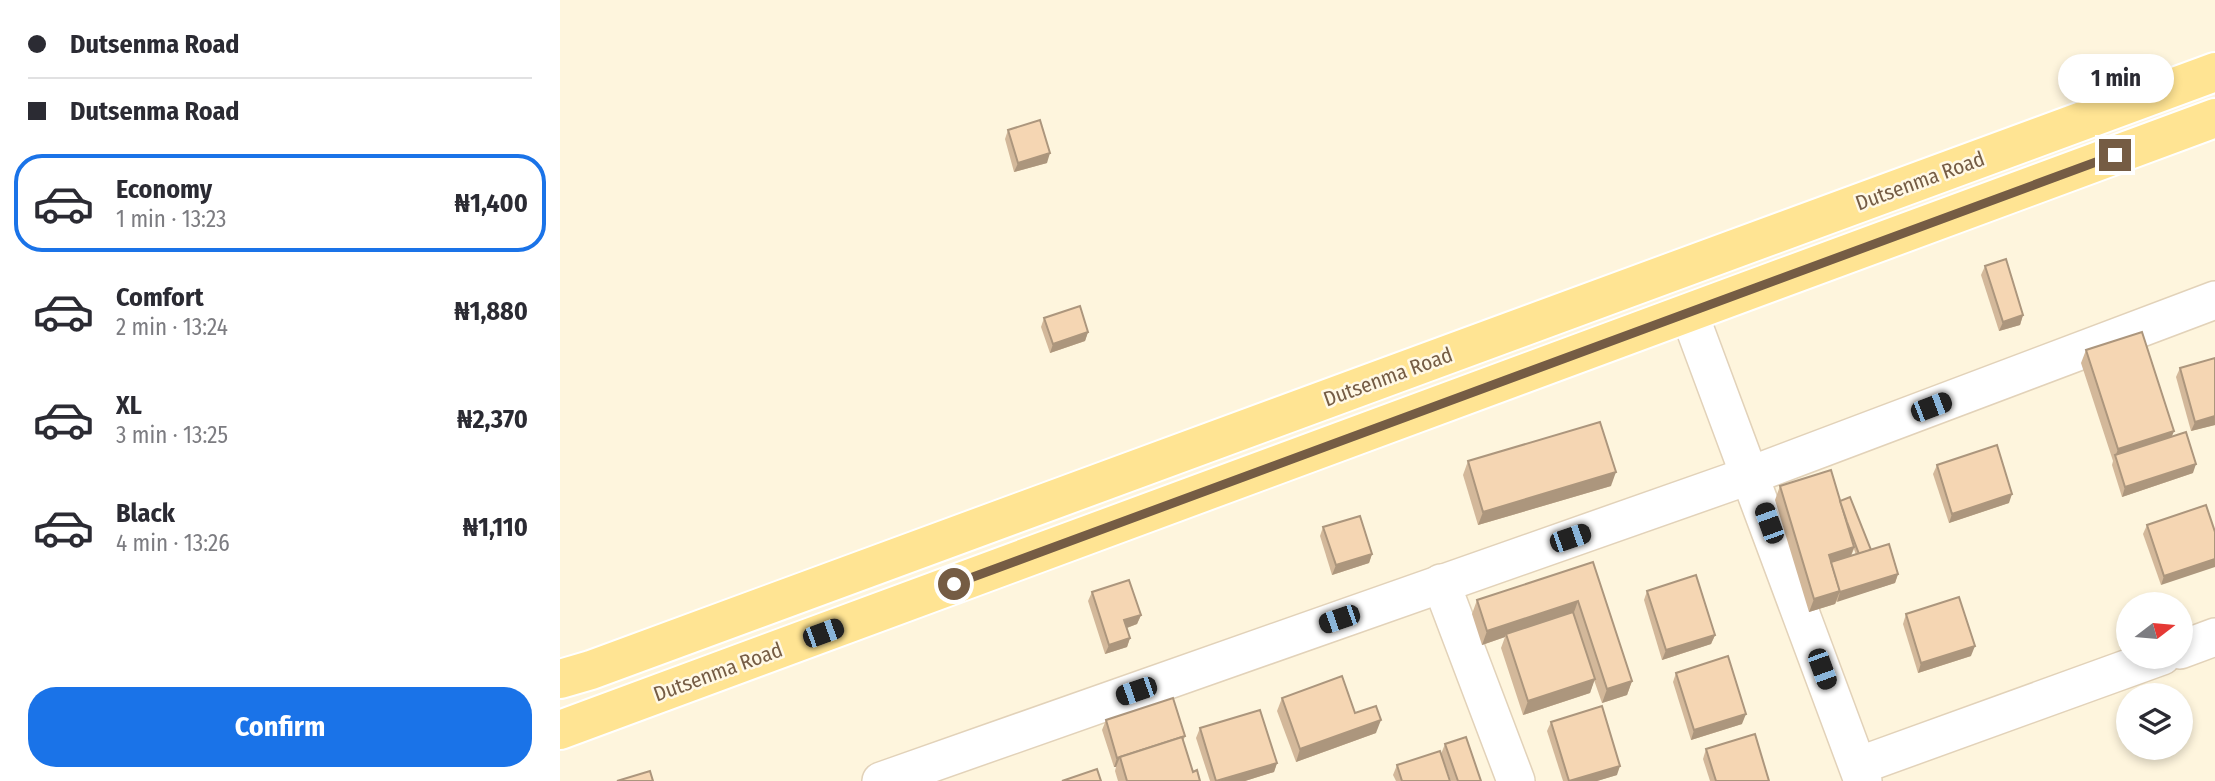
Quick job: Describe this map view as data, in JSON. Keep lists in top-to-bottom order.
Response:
{
  "streets": {
    "main road": ["Dutsenma Road"]
  },
  "north": "right",
  "page": {
    "banner": ["Dutsenma Road", "Dutsenma Road"],
    "bubble": "1 min",
    "list": [
      {
        "name": "Economy",
        "note": "1 min · 13:23",
        "value": "₦1,400"
      },
      {
        "name": "Comfort",
        "note": "2 min · 13:24",
        "value": "₦1,880"
      },
      {
        "name": "XL",
        "note": "3 min · 13:25",
        "value": "₦2,370"
      },
      {
        "name": "Black",
        "note": "4 min · 13:26",
        "value": "₦1,110"
      }
    ],
    "buttons": "Confirm"
  }
}
